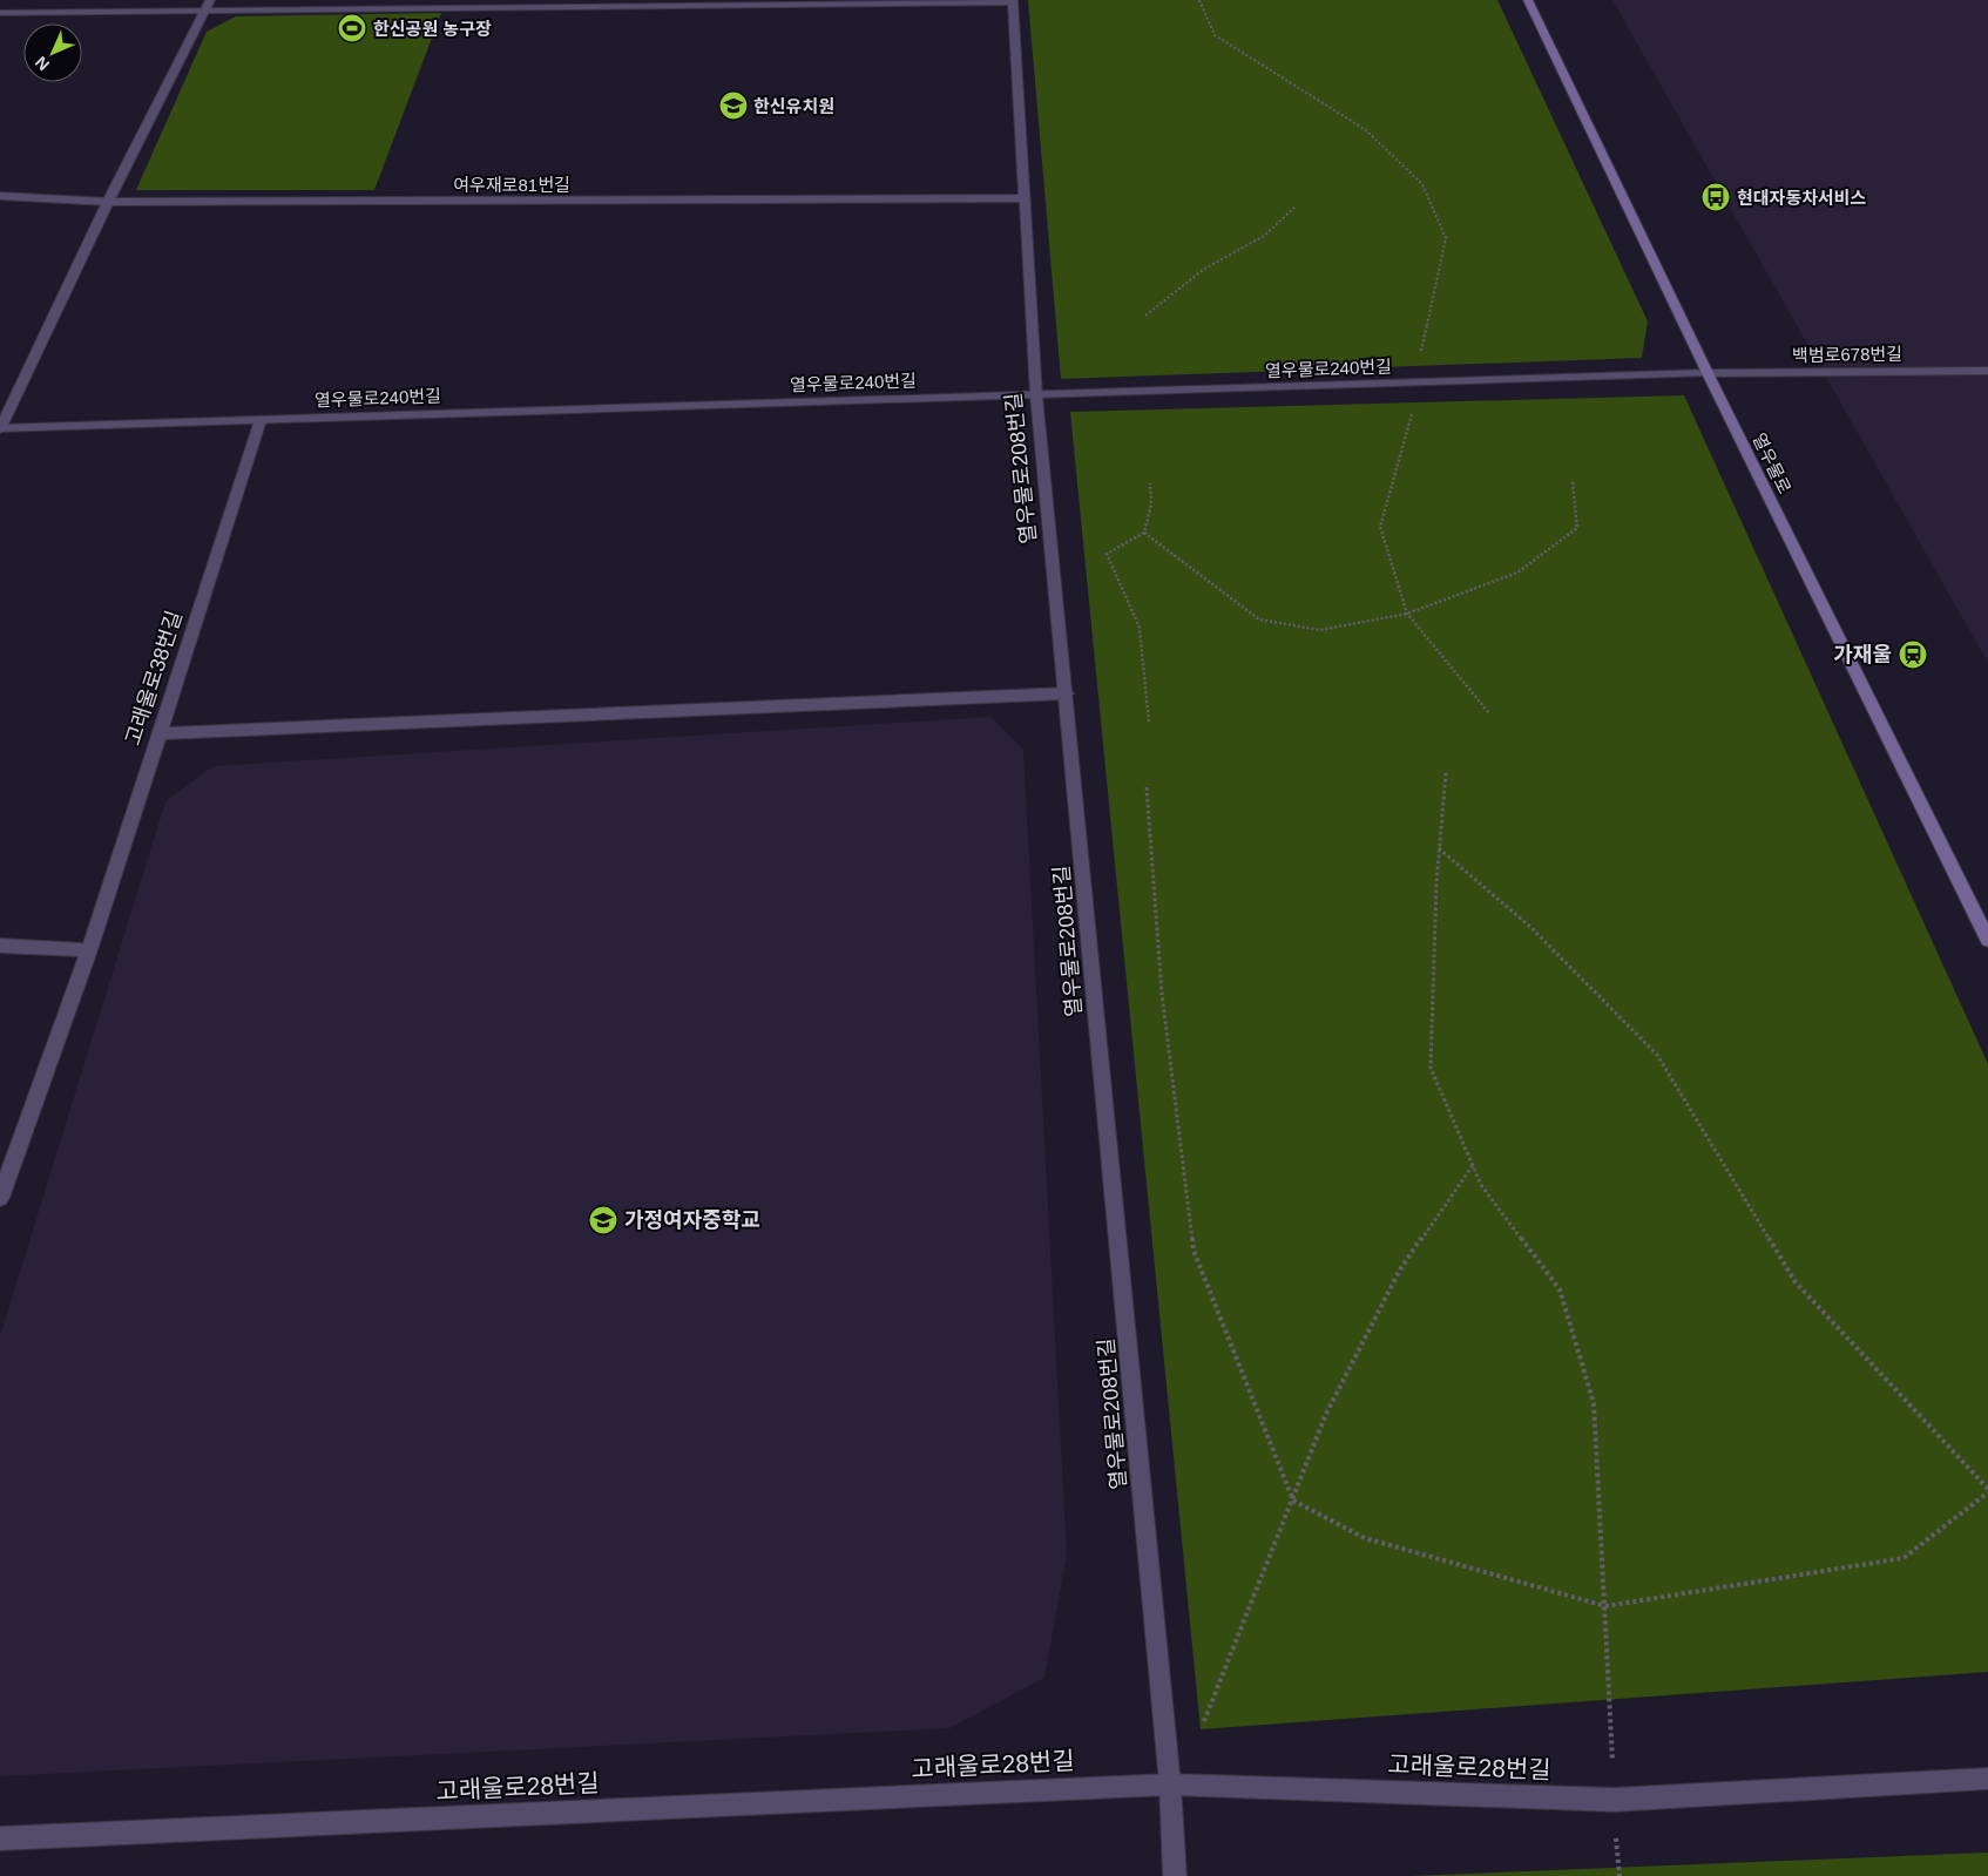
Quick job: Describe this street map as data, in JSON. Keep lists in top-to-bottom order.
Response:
{
  "streets": {
    "main road": ["열우물로"],
    "street": [
      "여우재로81번길",
      "백범로678번길",
      "열우물로240번길",
      "열우물로208번길",
      "고래울로38번길",
      "고래울로28번길"
    ]
  },
  "crossings": [
    ["여우재로81번길", "열우물로208번길"],
    ["백범로678번길", "열우물로240번길"],
    ["백범로678번길", "열우물로"],
    ["열우물로240번길", "열우물로"],
    ["열우물로240번길", "열우물로208번길"],
    ["열우물로240번길", "고래울로38번길"],
    ["열우물로208번길", "고래울로28번길"]
  ],
  "places": {
    "sports": ["한신공원 농구장"],
    "school or university": ["한신유치원", "가정여자중학교"],
    "bus stop": ["현대자동차서비스"],
    "station": ["가재울"]
  },
  "north": "bottom left"
}
